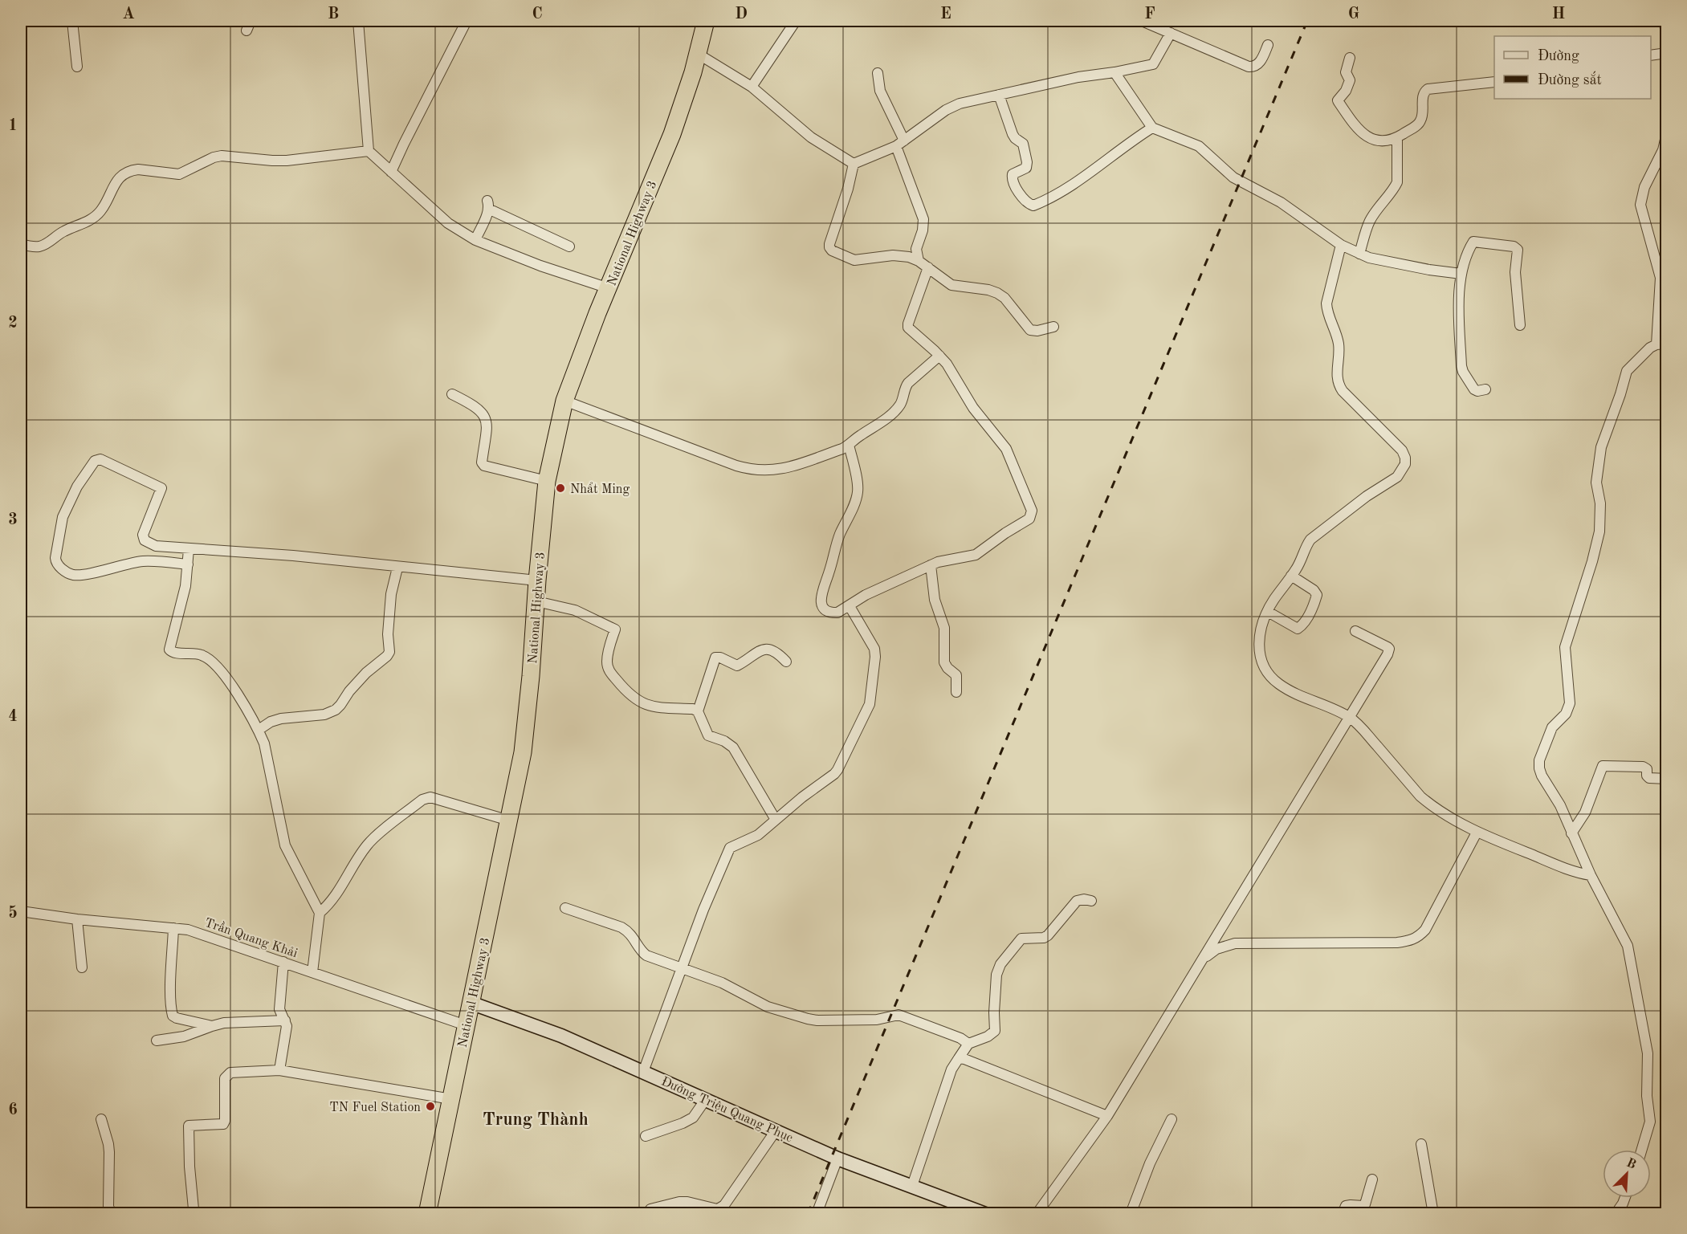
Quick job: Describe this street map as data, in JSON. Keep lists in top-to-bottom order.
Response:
{
  "streets": {
    "highway": ["National Highway 3"],
    "main road": ["Đường Triệu Quang Phục"],
    "street": ["Trần Quang Khải"]
  },
  "crossings": [
    ["National Highway 3", "Trần Quang Khải"],
    ["National Highway 3", "Đường Triệu Quang Phục"]
  ],
  "districts": ["Trung Thành"],
  "places": ["Nhẩt Ming", "TN Fuel Station"],
  "legend": ["Đường", "Đường sắt"],
  "north": "top right",
  "grid": {
    "columns": [
      "A",
      "B",
      "C",
      "D",
      "E",
      "F",
      "G",
      "H"
    ],
    "rows": [
      "1",
      "2",
      "3",
      "4",
      "5",
      "6"
    ]
  }
}
